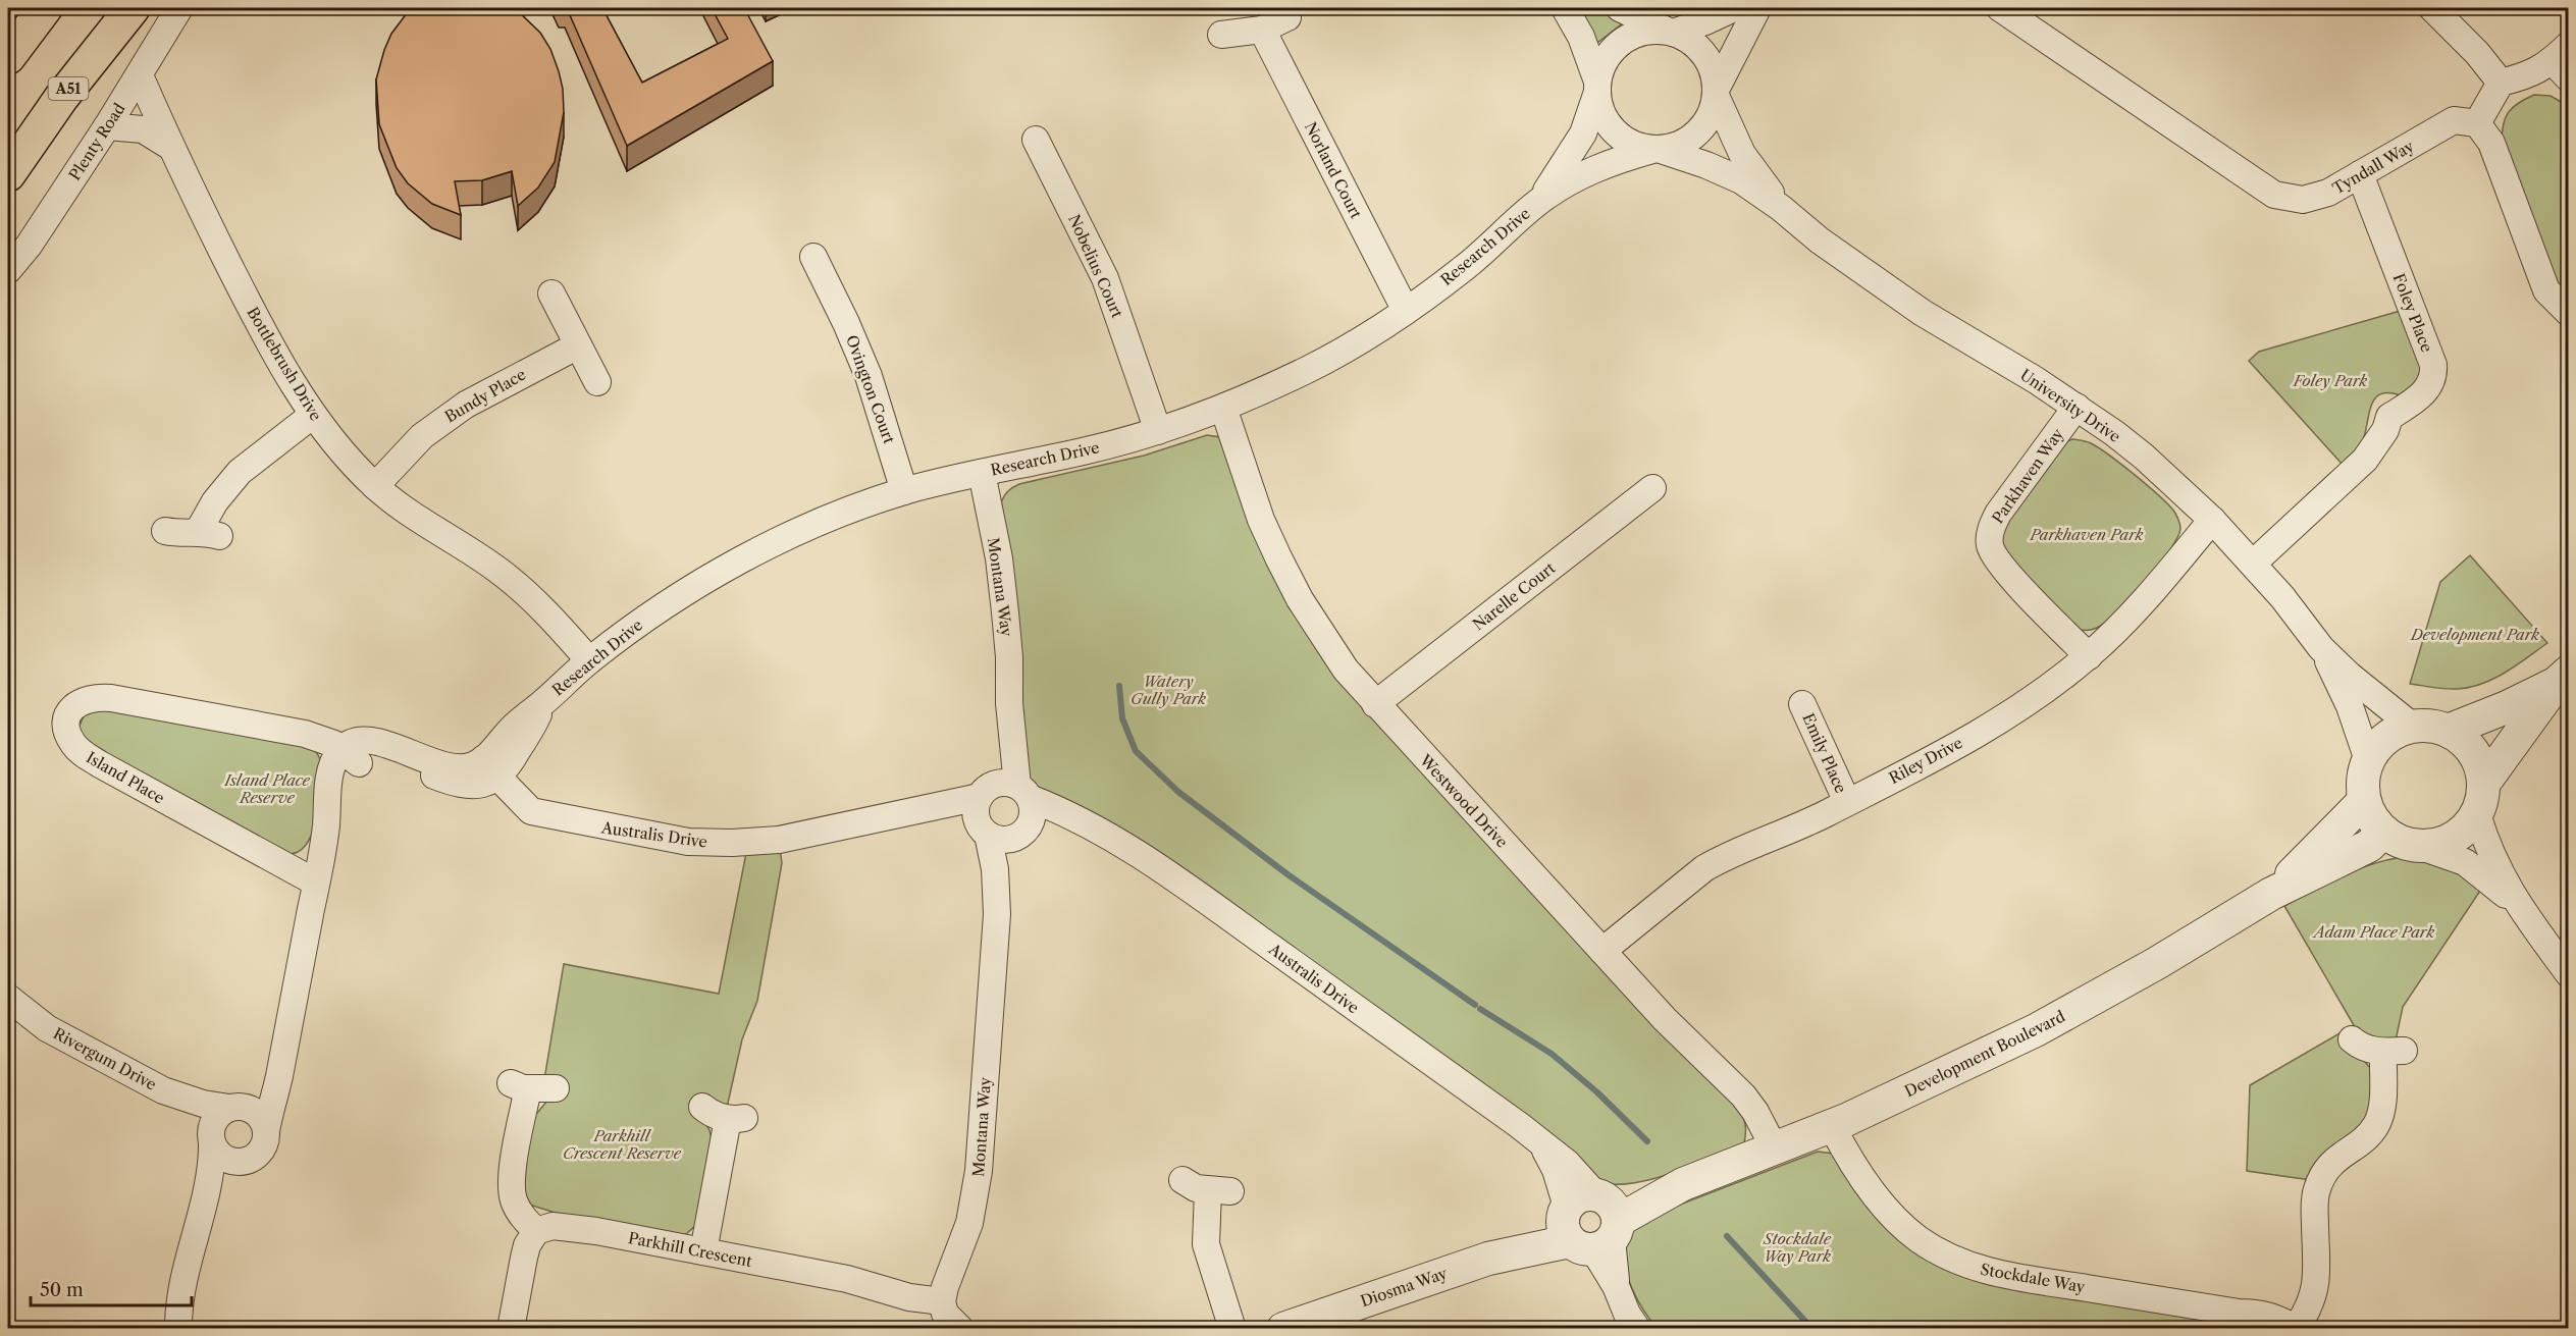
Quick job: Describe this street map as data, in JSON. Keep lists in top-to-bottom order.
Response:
{
  "streets": {
    "highway": ["A51"],
    "street": [
      "Plenty Road",
      "Tyndall Way",
      "Norland Court",
      "Research Drive",
      "Nobelius Court",
      "Foley Place",
      "Bottlebrush Drive",
      "Ovington Court",
      "Bundy Place",
      "University Drive",
      "Parkhaven Way",
      "Montana Way",
      "Narelle Court",
      "Emily Place",
      "Riley Drive",
      "Island Place",
      "Westwood Drive",
      "Australis Drive",
      "Development Boulevard",
      "Rivergum Drive",
      "Parkhill Crescent",
      "Stockdale Way",
      "Diosma Way"
    ]
  },
  "crossings": [
    ["Plenty Road", "Bottlebrush Drive"],
    ["Tyndall Way", "Foley Place"],
    ["Norland Court", "Research Drive"],
    ["Research Drive", "Nobelius Court"],
    ["Research Drive", "Bottlebrush Drive"],
    ["Research Drive", "Ovington Court"],
    ["Research Drive", "University Drive"],
    ["Research Drive", "Montana Way"],
    ["Research Drive", "Island Place"],
    ["Research Drive", "Westwood Drive"],
    ["Research Drive", "Australis Drive"],
    ["Foley Place", "University Drive"],
    ["Bottlebrush Drive", "Bundy Place"],
    ["University Drive", "Parkhaven Way"],
    ["University Drive", "Riley Drive"],
    ["University Drive", "Development Boulevard"],
    ["Parkhaven Way", "Riley Drive"],
    ["Montana Way", "Australis Drive"],
    ["Montana Way", "Parkhill Crescent"],
    ["Narelle Court", "Westwood Drive"],
    ["Emily Place", "Riley Drive"],
    ["Riley Drive", "Westwood Drive"],
    ["Westwood Drive", "Development Boulevard"],
    ["Australis Drive", "Development Boulevard"],
    ["Australis Drive", "Diosma Way"],
    ["Development Boulevard", "Stockdale Way"],
    ["Development Boulevard", "Diosma Way"]
  ],
  "parks": [
    "Foley Park",
    "Parkhaven Park",
    "Development Park",
    "Watery Gully Park",
    "Island Place Reserve",
    "Adam Place Park",
    "Parkhill Crescent Reserve",
    "Stockdale Way Park"
  ],
  "scale_bar": "50 m"
}
